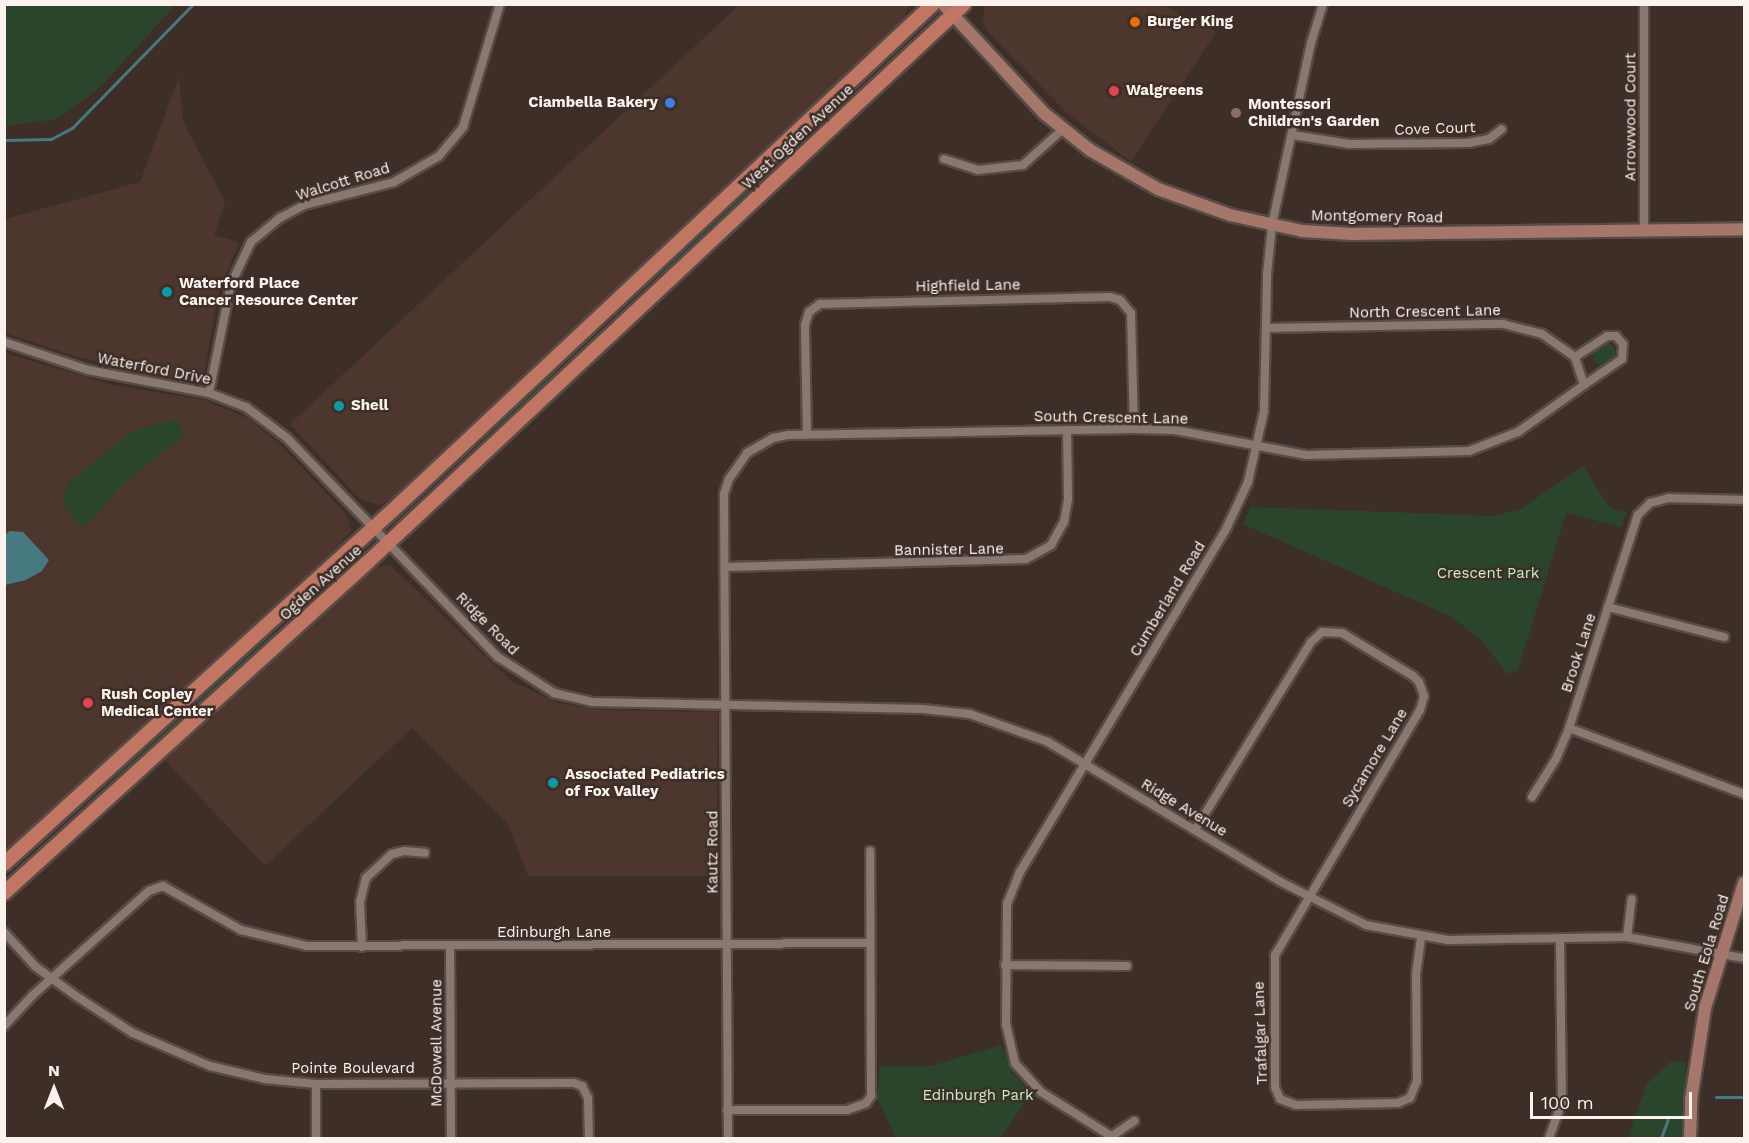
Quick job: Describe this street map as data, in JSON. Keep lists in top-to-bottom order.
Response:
{
  "streets": {
    "main road": ["West Ogden Avenue", "Ogden Avenue"],
    "street": [
      "Arrowwood Court",
      "Cove Court",
      "Walcott Road",
      "Montgomery Road",
      "Highfield Lane",
      "North Crescent Lane",
      "Waterford Drive",
      "South Crescent Lane",
      "Bannister Lane",
      "Cumberland Road",
      "Ridge Road",
      "Brook Lane",
      "Sycamore Lane",
      "Ridge Avenue",
      "Kautz Road",
      "Edinburgh Lane",
      "South Eola Road",
      "Trafalgar Lane",
      "McDowell Avenue",
      "Pointe Boulevard"
    ]
  },
  "crossings": [
    ["Arrowwood Court", "Montgomery Road"],
    ["Cove Court", "Cumberland Road"],
    ["West Ogden Avenue", "Montgomery Road"],
    ["West Ogden Avenue", "Ogden Avenue"],
    ["Walcott Road", "Waterford Drive"],
    ["Montgomery Road", "Cumberland Road"],
    ["Highfield Lane", "South Crescent Lane"],
    ["North Crescent Lane", "South Crescent Lane"],
    ["North Crescent Lane", "Cumberland Road"],
    ["Waterford Drive", "Ogden Avenue"],
    ["Waterford Drive", "Ridge Road"],
    ["South Crescent Lane", "Bannister Lane"],
    ["South Crescent Lane", "Cumberland Road"],
    ["South Crescent Lane", "Kautz Road"],
    ["Bannister Lane", "Kautz Road"],
    ["Ogden Avenue", "Ridge Road"],
    ["Cumberland Road", "Ridge Avenue"],
    ["Ridge Road", "Ridge Avenue"],
    ["Ridge Road", "Kautz Road"],
    ["Sycamore Lane", "Ridge Avenue"],
    ["Sycamore Lane", "Trafalgar Lane"],
    ["Ridge Avenue", "Kautz Road"],
    ["Ridge Avenue", "South Eola Road"],
    ["Ridge Avenue", "Trafalgar Lane"],
    ["Kautz Road", "Edinburgh Lane"],
    ["Edinburgh Lane", "McDowell Avenue"],
    ["Edinburgh Lane", "Pointe Boulevard"],
    ["McDowell Avenue", "Pointe Boulevard"]
  ],
  "parks": ["Crescent Park", "Edinburgh Park"],
  "places": [
    "Burger King",
    "Walgreens",
    "Ciambella Bakery",
    "Montessori Children's Garden",
    "Waterford Place Cancer Resource Center",
    "Shell",
    "Rush Copley Medical Center",
    "Associated Pediatrics of Fox Valley"
  ],
  "scale_bar": "100 m",
  "north": "top"
}
